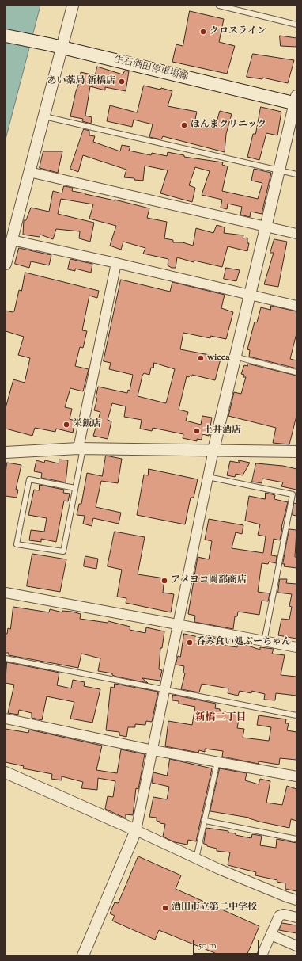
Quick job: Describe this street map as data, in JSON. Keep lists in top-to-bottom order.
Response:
{
  "streets": {
    "main road": ["生石酒田停車場線"]
  },
  "districts": ["新橋二丁目"],
  "places": [
    "クロスライン",
    "あい薬局 新橋店",
    "ほんまクリニック",
    "wicca",
    "栄飯店",
    "土井酒店",
    "アメヨコ岡部商店",
    "呑み食い処ぶーちゃん",
    "酒田市立第二中学校"
  ],
  "scale_bar": "50 m"
}
